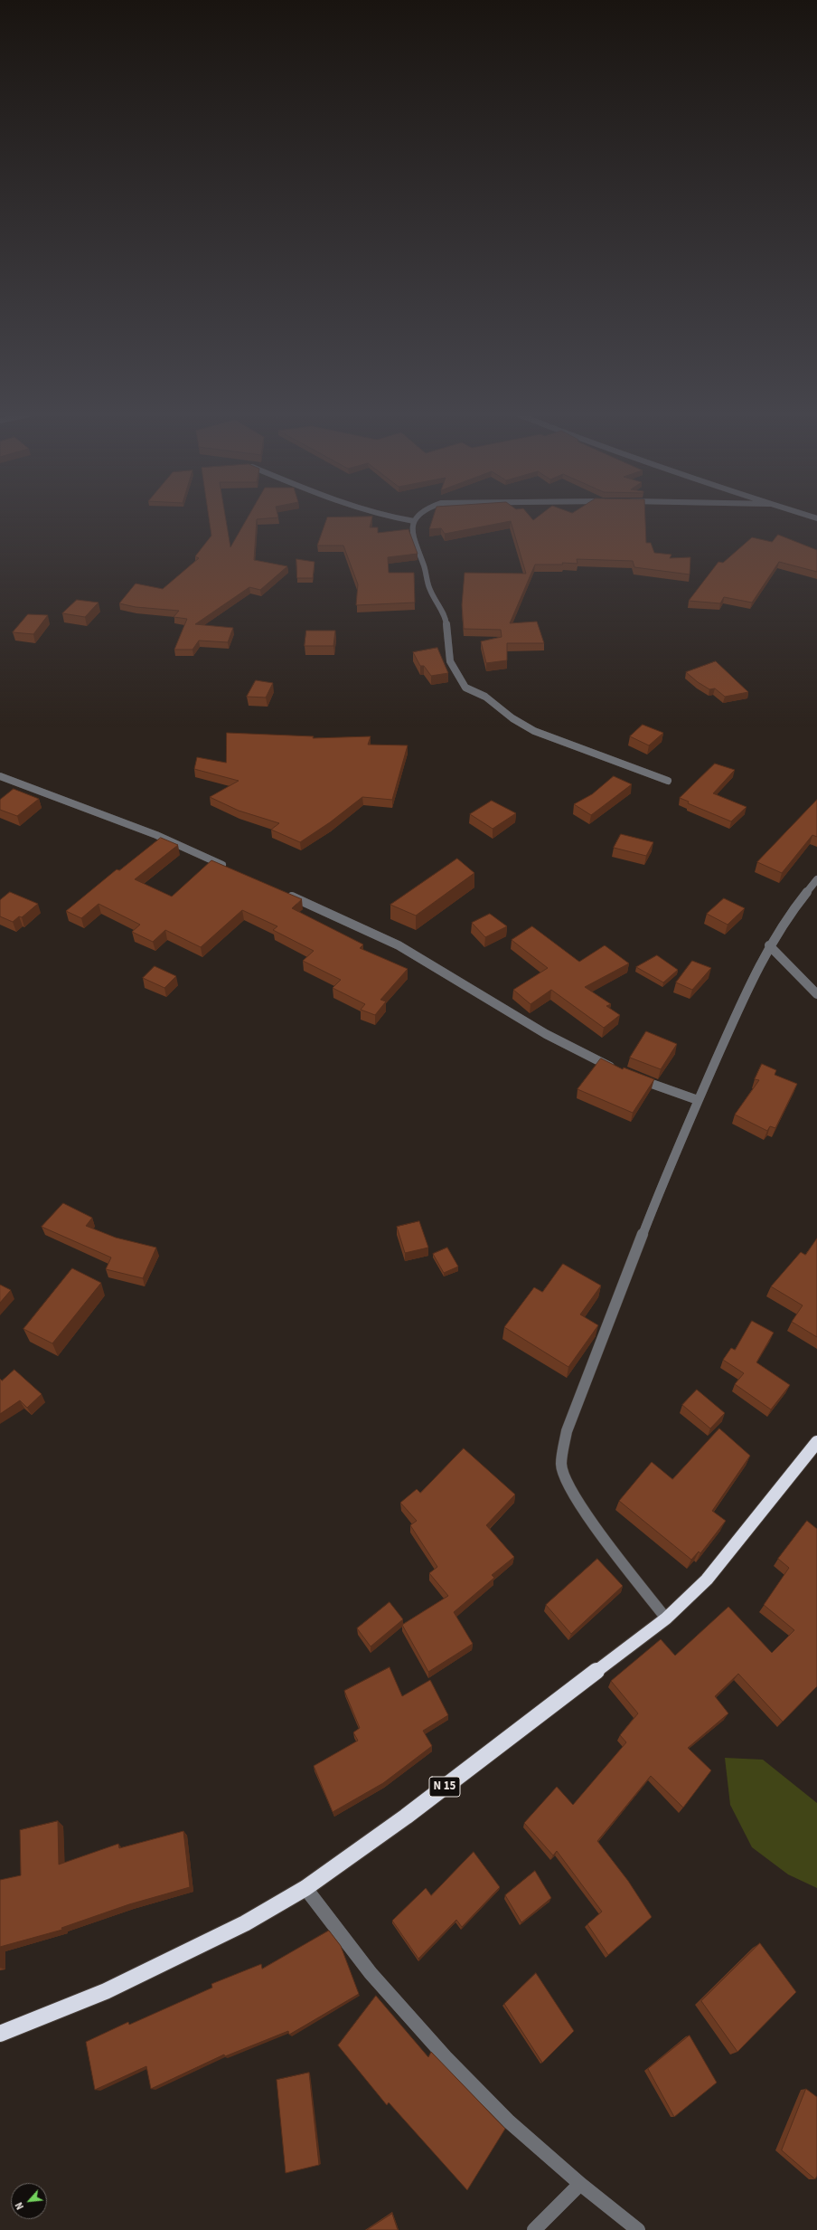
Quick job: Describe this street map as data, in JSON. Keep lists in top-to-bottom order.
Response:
{
  "streets": {
    "highway": ["N 15"]
  },
  "north": "bottom left"
}
